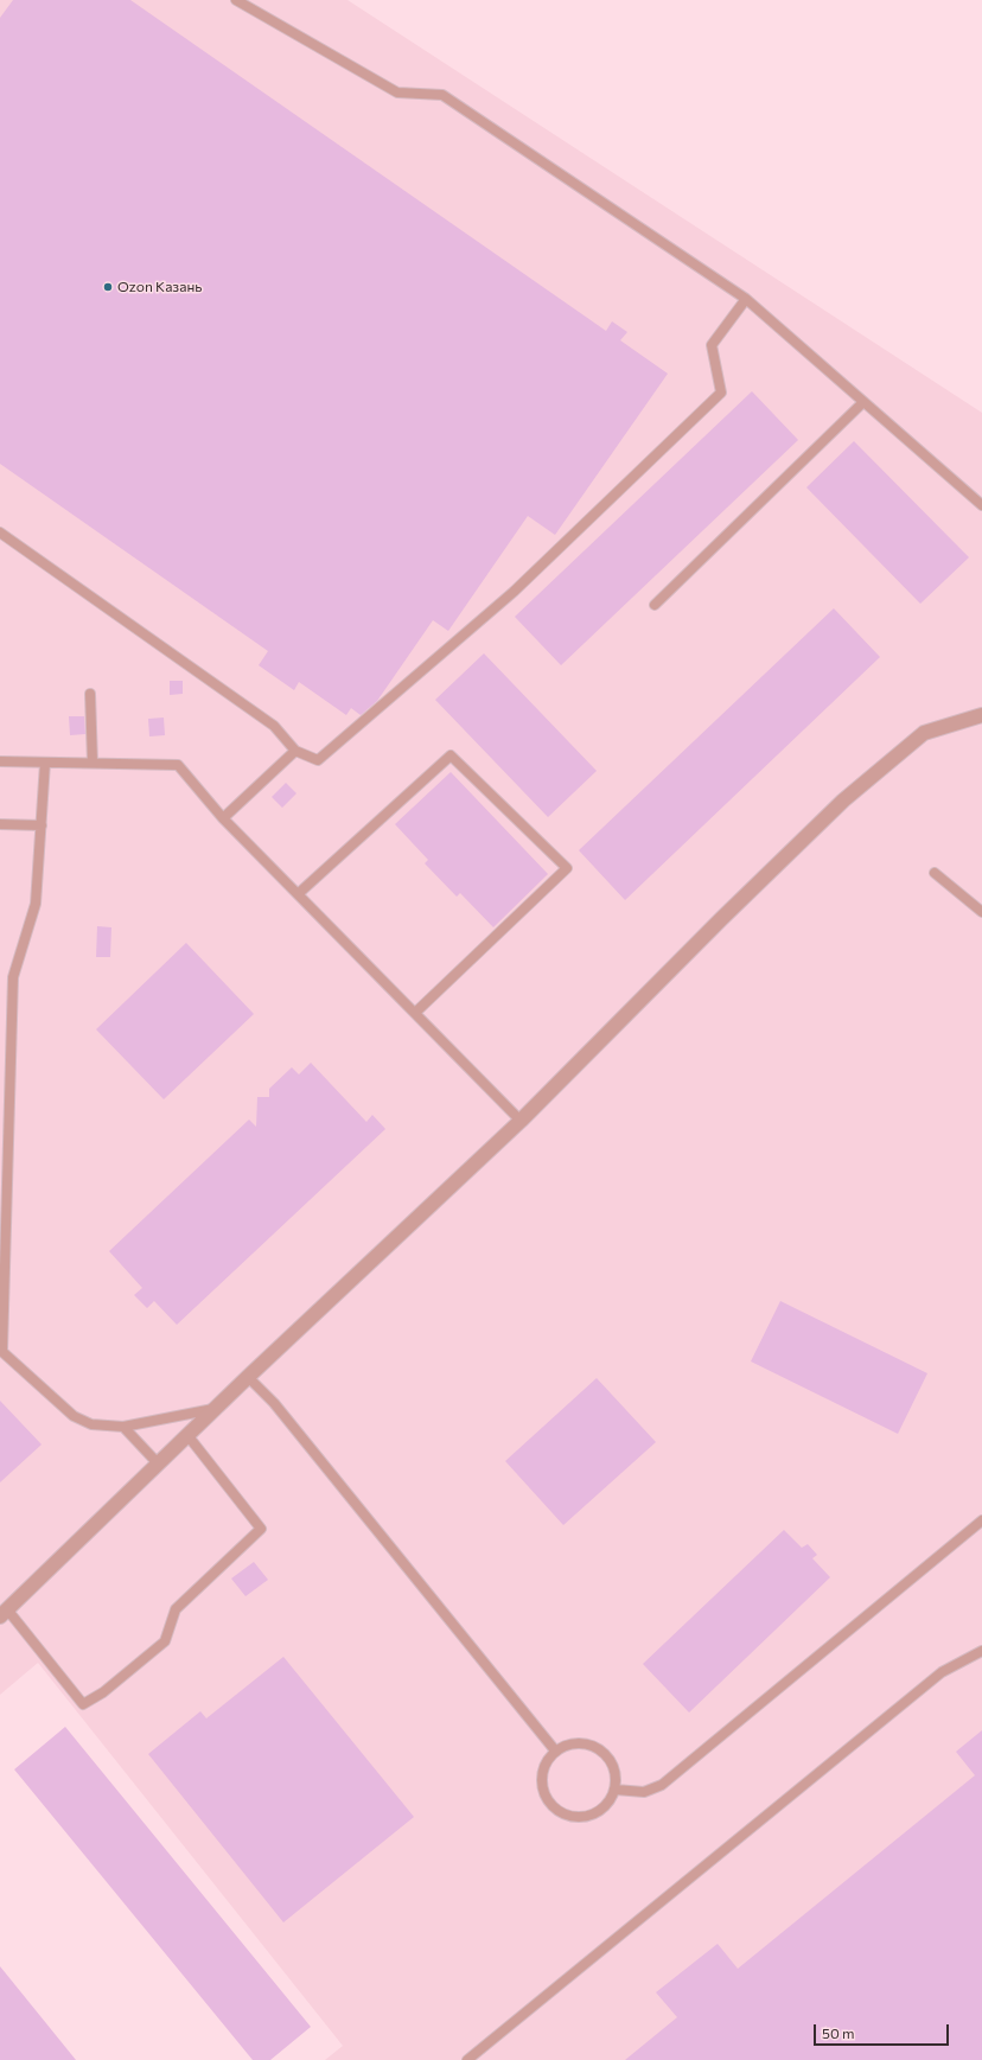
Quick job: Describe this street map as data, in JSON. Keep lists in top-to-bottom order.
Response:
{
  "places": ["Ozon Казань"],
  "scale_bar": "50 m"
}
